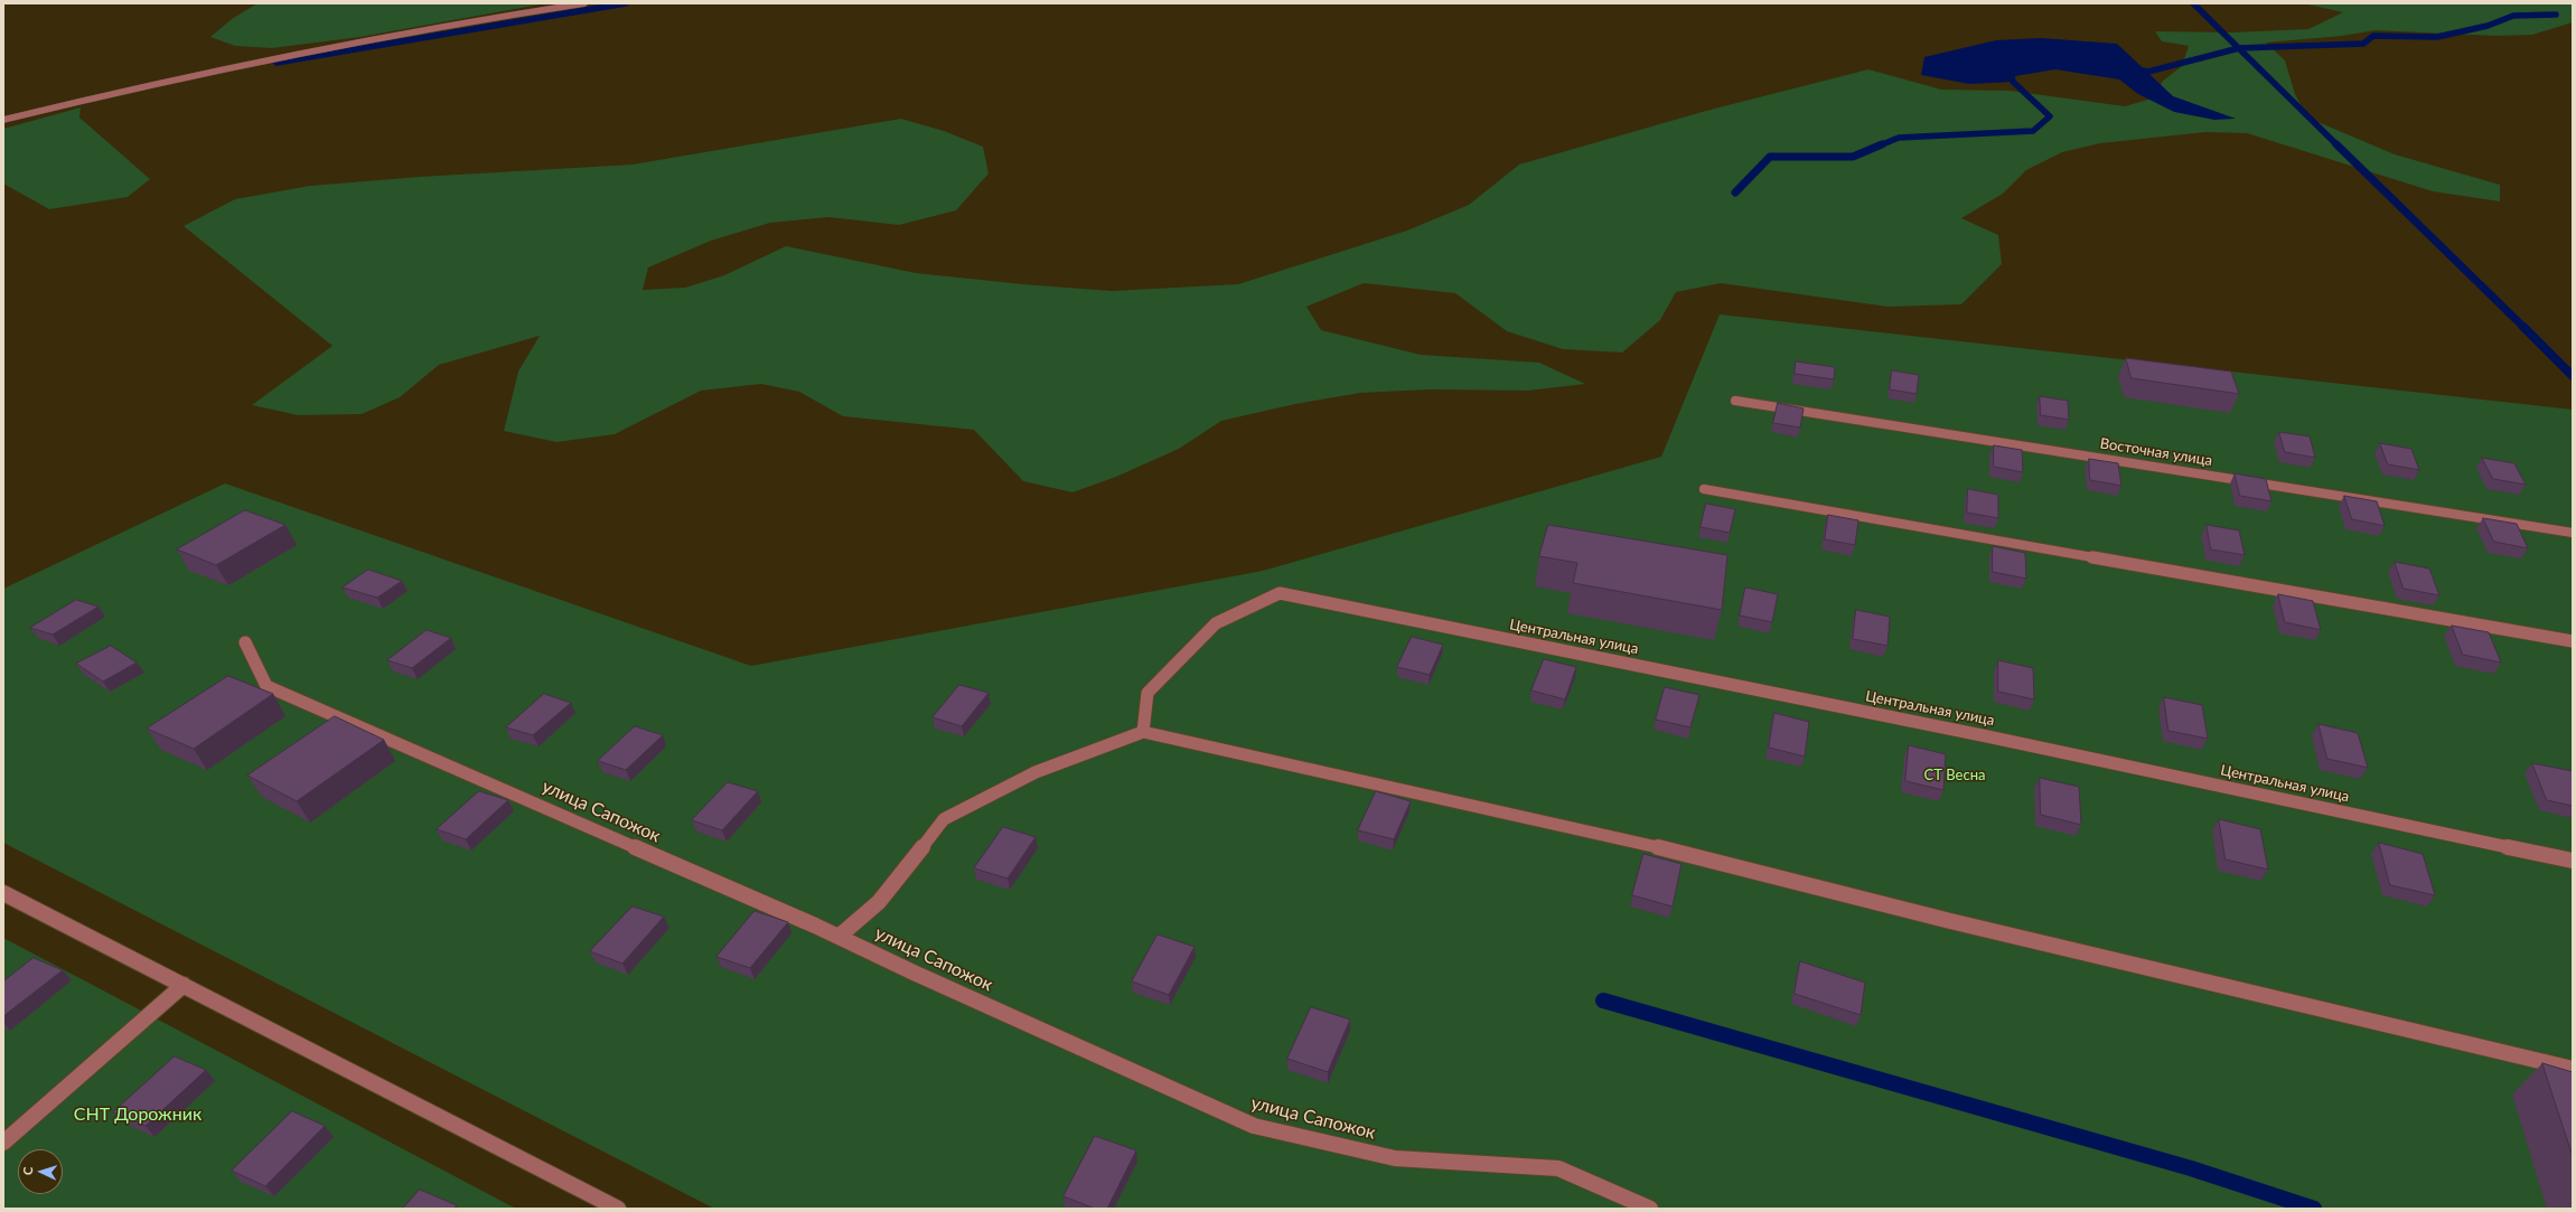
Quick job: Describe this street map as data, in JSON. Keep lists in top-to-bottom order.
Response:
{
  "streets": {
    "street": ["Восточная улица", "Центральная улица", "улица Сапожок"]
  },
  "parks": ["СТ Весна", "СНТ Дорожник"],
  "north": "left"
}
